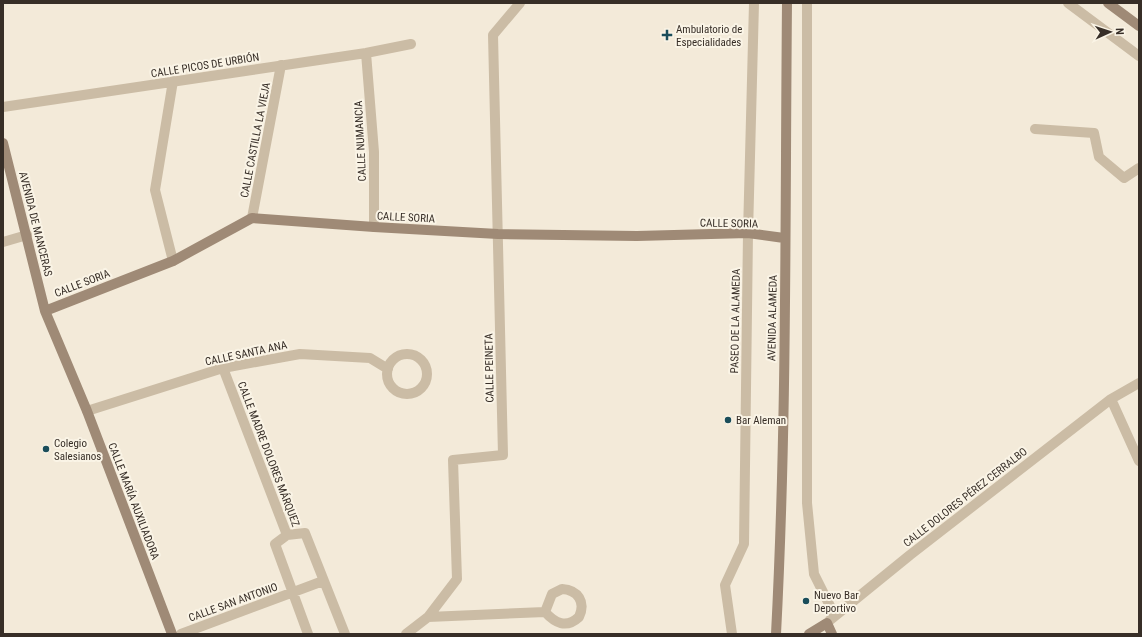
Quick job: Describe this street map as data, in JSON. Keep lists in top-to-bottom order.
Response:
{
  "streets": {
    "street": [
      "CALLE PICOS DE URBIÓN",
      "CALLE CASTILLA LA VIEJA",
      "CALLE NUMANCIA",
      "CALLE SORIA",
      "AVENIDA DE MANCERAS",
      "AVENIDA ALAMEDA",
      "PASEO DE LA ALAMEDA",
      "CALLE SANTA ANA",
      "CALLE PEINETA",
      "CALLE MADRE DOLORES MÁRQUEZ",
      "CALLE DOLORES PÉREZ CERRALBO",
      "CALLE MARÍA AUXILIADORA",
      "CALLE SAN ANTONIO"
    ]
  },
  "crossings": [
    ["CALLE PICOS DE URBIÓN", "CALLE CASTILLA LA VIEJA"],
    ["CALLE PICOS DE URBIÓN", "CALLE NUMANCIA"],
    ["CALLE CASTILLA LA VIEJA", "CALLE SORIA"],
    ["CALLE NUMANCIA", "CALLE SORIA"],
    ["CALLE SORIA", "AVENIDA DE MANCERAS"],
    ["CALLE SORIA", "AVENIDA ALAMEDA"],
    ["CALLE SORIA", "PASEO DE LA ALAMEDA"],
    ["CALLE SORIA", "CALLE PEINETA"],
    ["CALLE SORIA", "CALLE MARÍA AUXILIADORA"],
    ["AVENIDA DE MANCERAS", "CALLE MARÍA AUXILIADORA"],
    ["CALLE SANTA ANA", "CALLE MADRE DOLORES MÁRQUEZ"],
    ["CALLE SANTA ANA", "CALLE MARÍA AUXILIADORA"],
    ["CALLE MADRE DOLORES MÁRQUEZ", "CALLE SAN ANTONIO"]
  ],
  "places": {
    "health": ["Ambulatorio de Especialidades"],
    "other": ["Bar Aleman", "Colegio Salesianos", "Nuevo Bar Deportivo"]
  },
  "north": "right"
}
